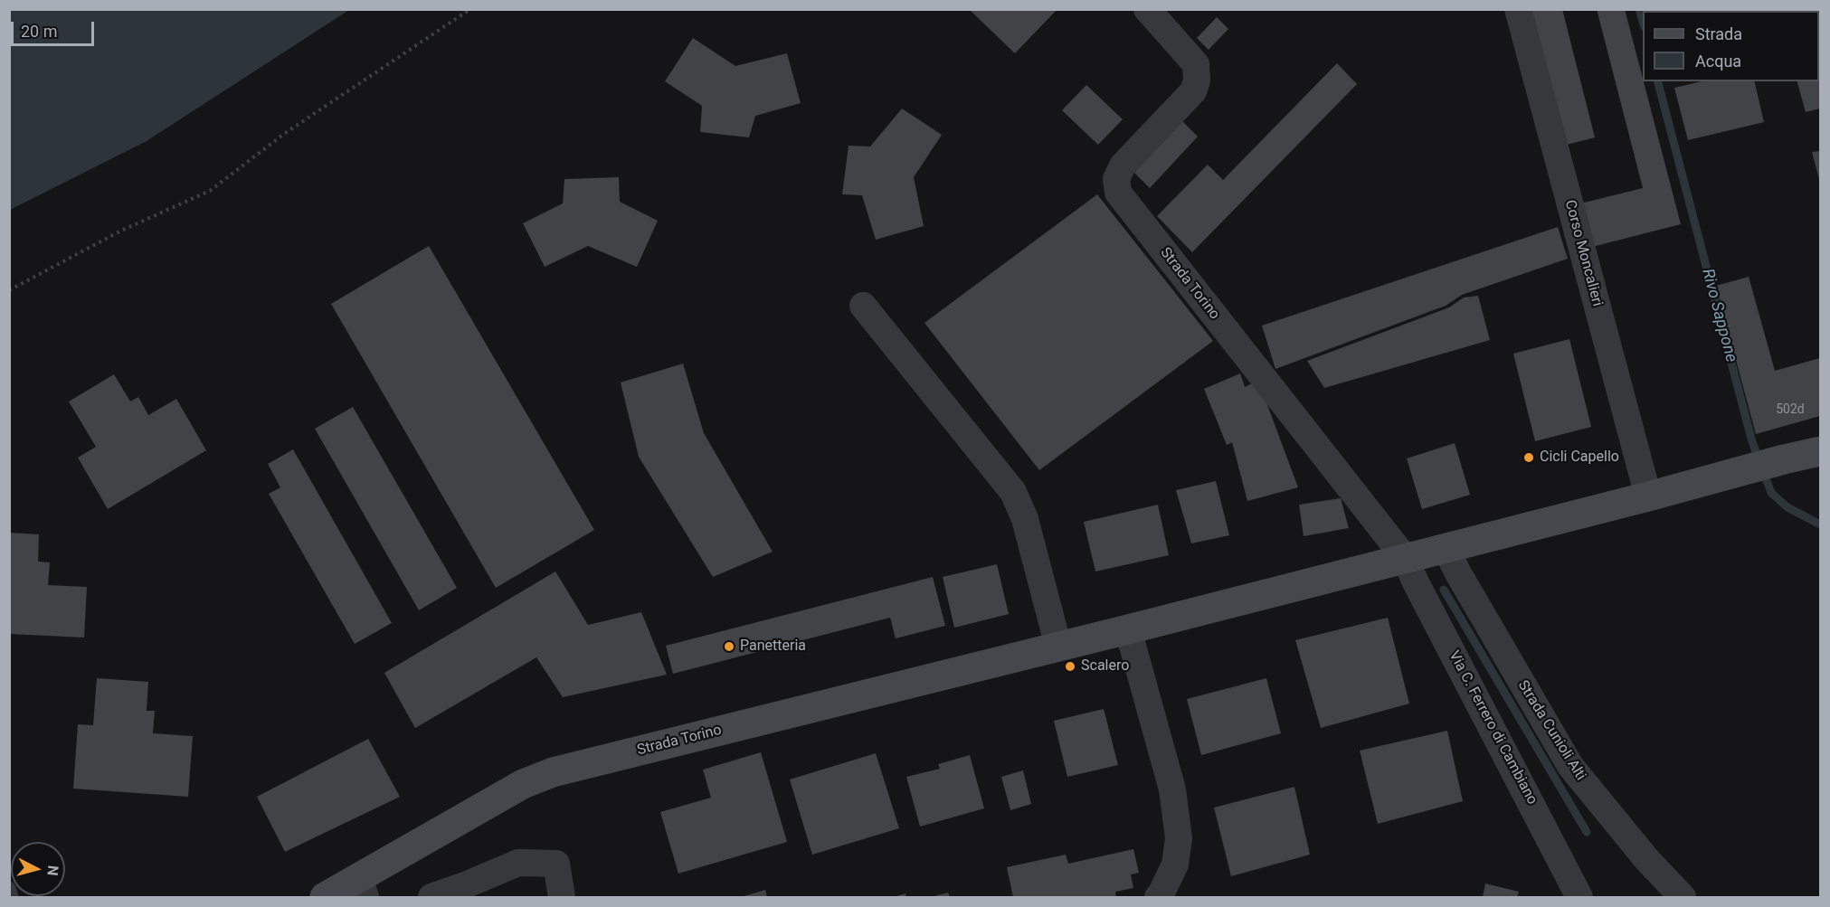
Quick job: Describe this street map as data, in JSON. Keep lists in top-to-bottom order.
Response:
{
  "streets": {
    "main road": ["Strada Torino"],
    "street": ["Corso Moncalieri", "Via C. Ferrero di Cambiano", "Strada Cunioli Alti"]
  },
  "crossings": [
    ["Strada Torino", "Via C. Ferrero di Cambiano"],
    ["Strada Torino", "Strada Cunioli Alti"]
  ],
  "water": ["Rivo Sappone"],
  "places": ["Cicli Capello", "Panetteria", "Scalero"],
  "house_numbers": ["502d"],
  "legend": ["Strada", "Acqua"],
  "scale_bar": "20 m",
  "north": "right"
}
